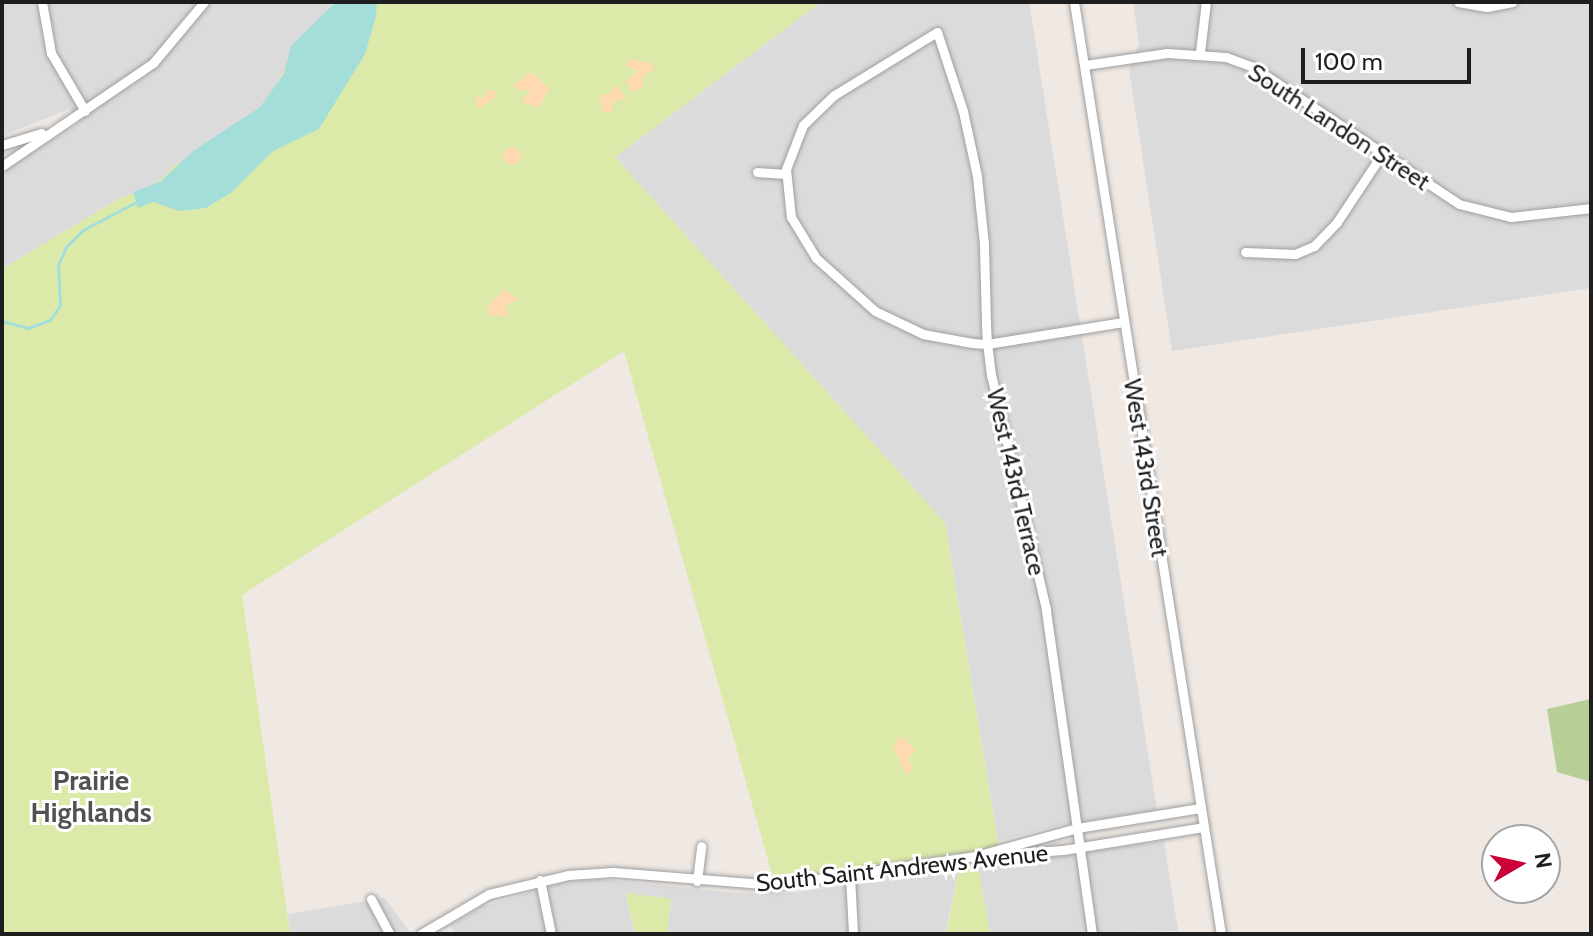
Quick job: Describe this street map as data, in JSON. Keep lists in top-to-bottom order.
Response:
{
  "streets": {
    "street": [
      "South Landon Street",
      "West 143rd Street",
      "West 143rd Terrace",
      "South Saint Andrews Avenue"
    ]
  },
  "crossings": [
    ["South Landon Street", "West 143rd Street"],
    ["West 143rd Street", "South Saint Andrews Avenue"],
    ["West 143rd Terrace", "South Saint Andrews Avenue"]
  ],
  "districts": ["Prairie Highlands"],
  "scale_bar": "100 m",
  "north": "right"
}
